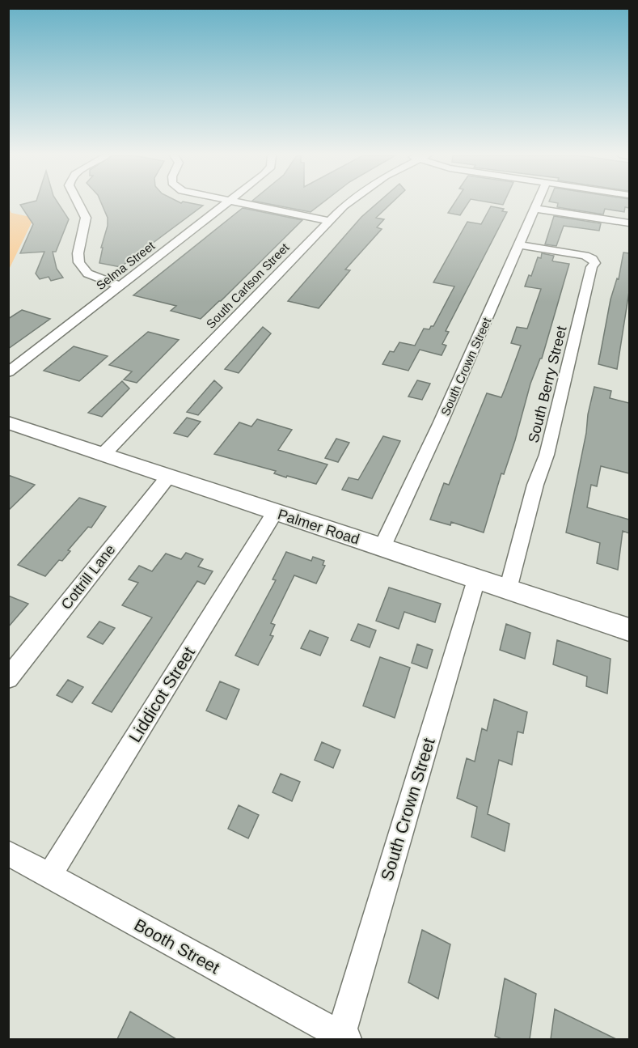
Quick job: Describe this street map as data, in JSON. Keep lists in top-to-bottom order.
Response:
{
  "streets": {
    "street": [
      "Selma Street",
      "South Carlson Street",
      "South Crown Street",
      "South Berry Street",
      "Palmer Road",
      "Cottrill Lane",
      "Liddicot Street",
      "Booth Street"
    ]
  },
  "crossings": [
    ["South Carlson Street", "Palmer Road"],
    ["South Crown Street", "South Berry Street"],
    ["South Crown Street", "Palmer Road"],
    ["South Crown Street", "Booth Street"],
    ["South Berry Street", "Palmer Road"],
    ["Palmer Road", "Cottrill Lane"],
    ["Palmer Road", "Liddicot Street"],
    ["Liddicot Street", "Booth Street"]
  ]
}
